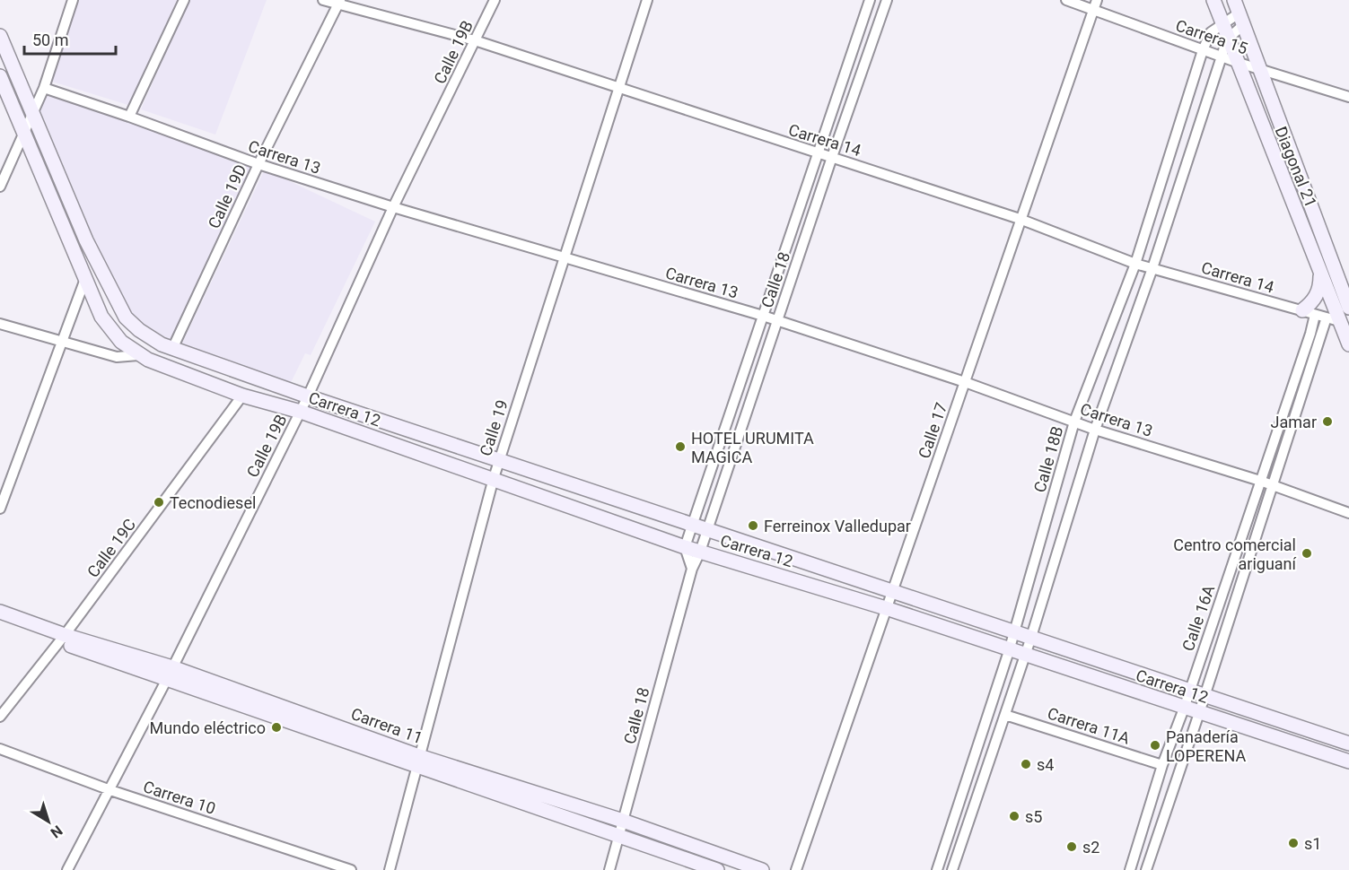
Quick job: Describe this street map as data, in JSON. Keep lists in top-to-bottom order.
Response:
{
  "streets": {
    "street": [
      "Carrera 15",
      "Calle 19B",
      "Carrera 14",
      "Carrera 13",
      "Diagonal 21",
      "Calle 19D",
      "Calle 18",
      "Carrera 12",
      "Calle 19",
      "Calle 17",
      "Calle 18B",
      "Calle 19C",
      "Calle 16A",
      "Carrera 11",
      "Carrera 11A",
      "Carrera 10"
    ]
  },
  "crossings": [
    ["Carrera 15", "Diagonal 21"],
    ["Carrera 15", "Calle 17"],
    ["Carrera 15", "Calle 18B"],
    ["Calle 19B", "Carrera 14"],
    ["Calle 19B", "Carrera 13"],
    ["Calle 19B", "Carrera 12"],
    ["Calle 19B", "Carrera 11"],
    ["Calle 19B", "Carrera 10"],
    ["Carrera 14", "Diagonal 21"],
    ["Carrera 14", "Calle 19D"],
    ["Carrera 14", "Calle 18"],
    ["Carrera 14", "Calle 19"],
    ["Carrera 14", "Calle 17"],
    ["Carrera 14", "Calle 18B"],
    ["Carrera 14", "Calle 16A"],
    ["Carrera 13", "Calle 19D"],
    ["Carrera 13", "Calle 18"],
    ["Carrera 13", "Calle 19"],
    ["Carrera 13", "Calle 17"],
    ["Carrera 13", "Calle 18B"],
    ["Carrera 13", "Calle 16A"],
    ["Diagonal 21", "Calle 18B"],
    ["Diagonal 21", "Calle 16A"],
    ["Calle 19D", "Carrera 12"],
    ["Calle 18", "Carrera 12"],
    ["Calle 18", "Carrera 11"],
    ["Carrera 12", "Calle 19"],
    ["Carrera 12", "Calle 17"],
    ["Carrera 12", "Calle 18B"],
    ["Carrera 12", "Calle 19C"],
    ["Carrera 12", "Calle 16A"],
    ["Calle 19", "Carrera 11"],
    ["Calle 19C", "Carrera 11"],
    ["Calle 16A", "Carrera 11A"]
  ],
  "places": [
    "Jamar",
    "HOTEL URUMITA MAGICA",
    "Tecnodiesel",
    "Ferreinox Valledupar",
    "Centro comercial ariguaní",
    "Mundo eléctrico",
    "Panadería LOPERENA",
    "s4",
    "s5",
    "s1",
    "s2"
  ],
  "scale_bar": "50 m",
  "north": "bottom right"
}
